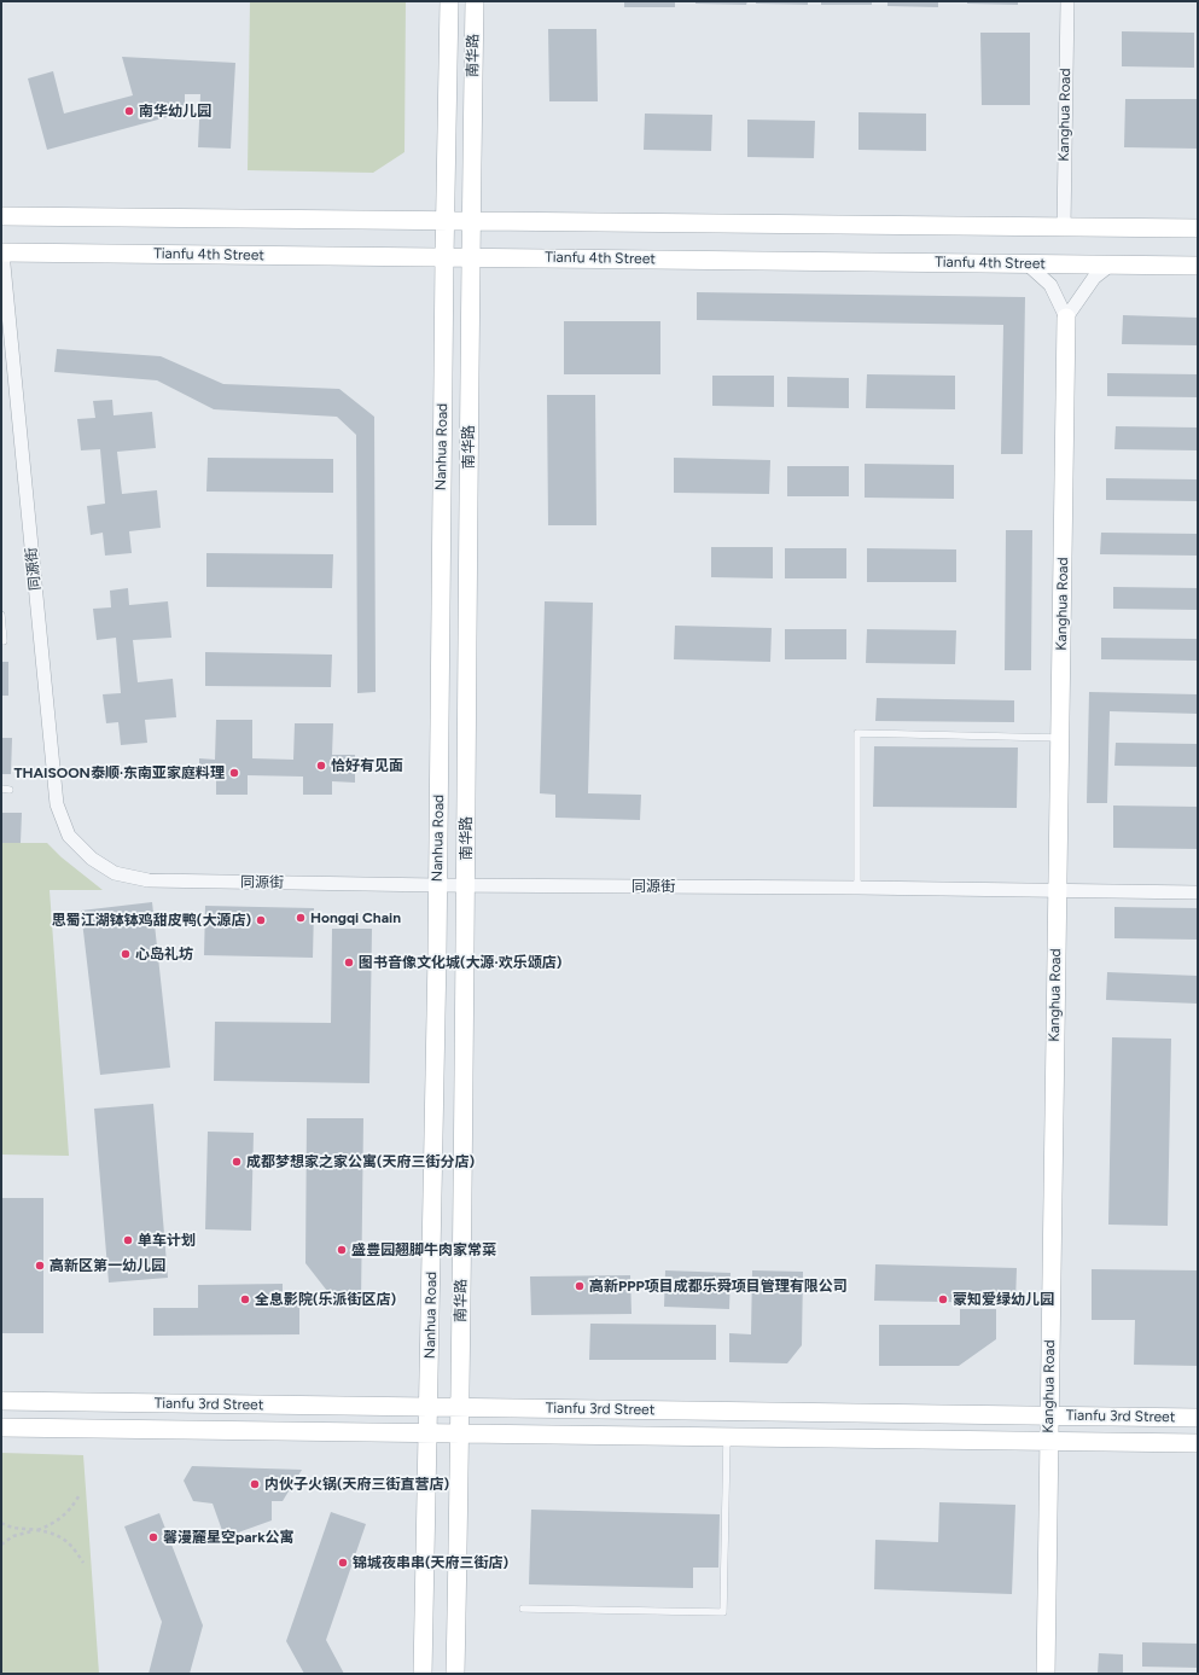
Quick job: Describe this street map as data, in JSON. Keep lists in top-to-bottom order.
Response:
{
  "streets": {
    "main road": [
      "南华路",
      "Kanghua Road",
      "Tianfu 4th Street",
      "Nanhua Road",
      "Tianfu 3rd Street"
    ],
    "street": ["同源街"]
  },
  "crossings": [
    ["南华路", "Tianfu 4th Street"],
    ["南华路", "同源街"],
    ["南华路", "Tianfu 3rd Street"],
    ["Kanghua Road", "同源街"],
    ["Kanghua Road", "Tianfu 3rd Street"],
    ["Tianfu 4th Street", "Nanhua Road"],
    ["Tianfu 4th Street", "同源街"],
    ["Nanhua Road", "同源街"],
    ["Nanhua Road", "Tianfu 3rd Street"]
  ],
  "places": [
    "南华幼儿园",
    "恰好有见面",
    "THAISOON泰顺·东南亚家庭料理",
    "Hongqi Chain",
    "思蜀江湖钵钵鸡甜皮鸭(大源店)",
    "心岛礼坊",
    "图书音像文化城(大源·欢乐颂店)",
    "成都梦想家之家公寓(天府三街分店)",
    "单车计划",
    "盛豊园翘脚牛肉家常菜",
    "高新区第一幼儿园",
    "高新PPP项目成都乐舜项目管理有限公司",
    "全息影院(乐派街区店)",
    "蒙知爱绿幼儿园",
    "内伙子火锅(天府三街直营店)",
    "馨漫麓星空park公寓",
    "锦城夜串串(天府三街店)"
  ]
}
